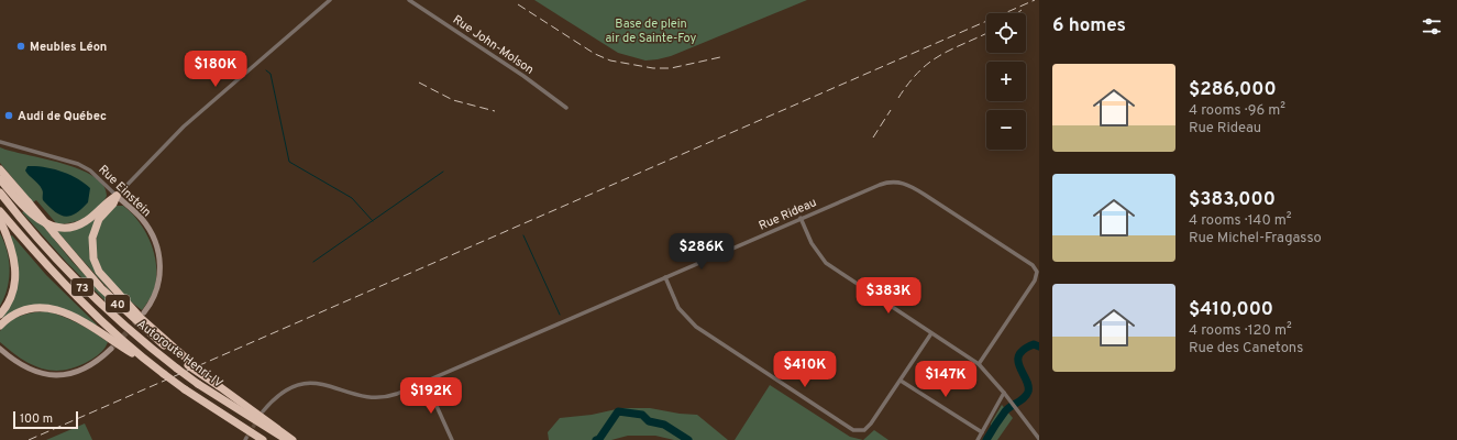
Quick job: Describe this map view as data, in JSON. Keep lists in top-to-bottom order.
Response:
{
  "streets": {
    "highway": ["73", "40", "Autoroute Henri-IV"],
    "street": ["Rue John-Molson", "Rue Einstein", "Rue Rideau"]
  },
  "parks": ["Base de plein air de Sainte-Foy"],
  "places": ["Meubles Léon", "Audi de Québec"],
  "scale_bar": "100 m",
  "page": {
    "heading": "6 homes",
    "map_buttons": ["+", "−"],
    "price": [
      "$180K",
      "$286K",
      "$383K",
      "$410K",
      "$147K",
      "$192K"
    ],
    "list": [
      {
        "name": "$286,000",
        "note": "4 rooms · 96 m² · Rue Rideau"
      },
      {
        "name": "$383,000",
        "note": "4 rooms · 140 m² · Rue Michel-Fragasso"
      },
      {
        "name": "$410,000",
        "note": "4 rooms · 120 m² · Rue des Canetons"
      }
    ],
    "scale": "100 m"
  }
}
